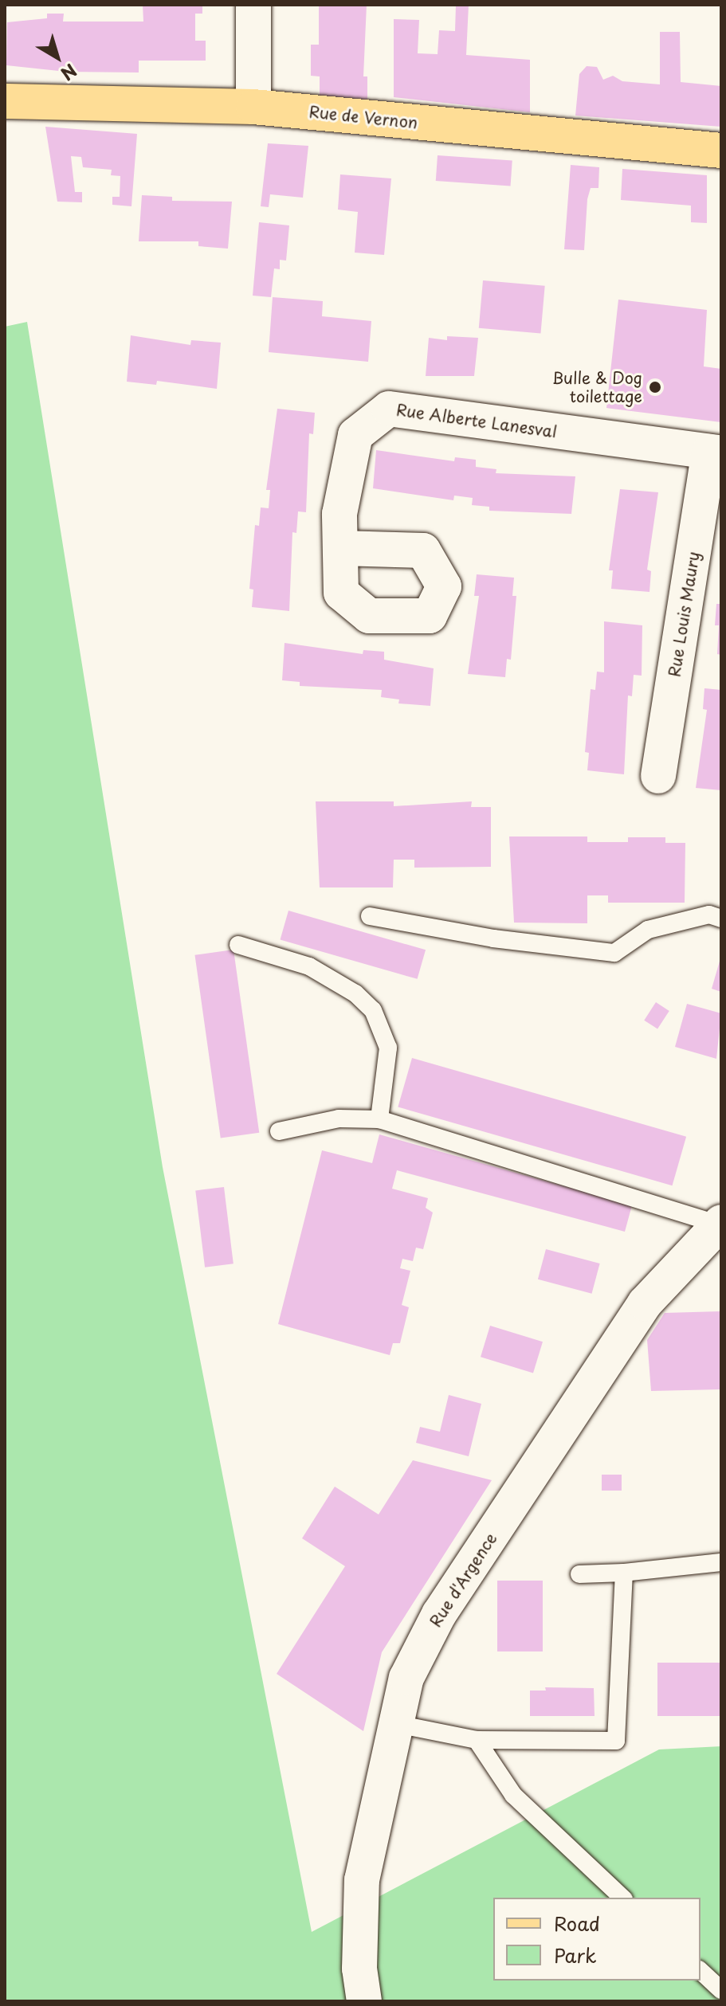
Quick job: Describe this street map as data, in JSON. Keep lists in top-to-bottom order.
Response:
{
  "streets": {
    "main road": ["Rue de Vernon"],
    "street": ["Rue Alberte Lanesval", "Rue Louis Maury", "Rue d'Argence"]
  },
  "crossings": [
    ["Rue Alberte Lanesval", "Rue Louis Maury"]
  ],
  "places": ["Bulle & Dog toilettage"],
  "legend": ["Road", "Park"],
  "north": "bottom right"
}
